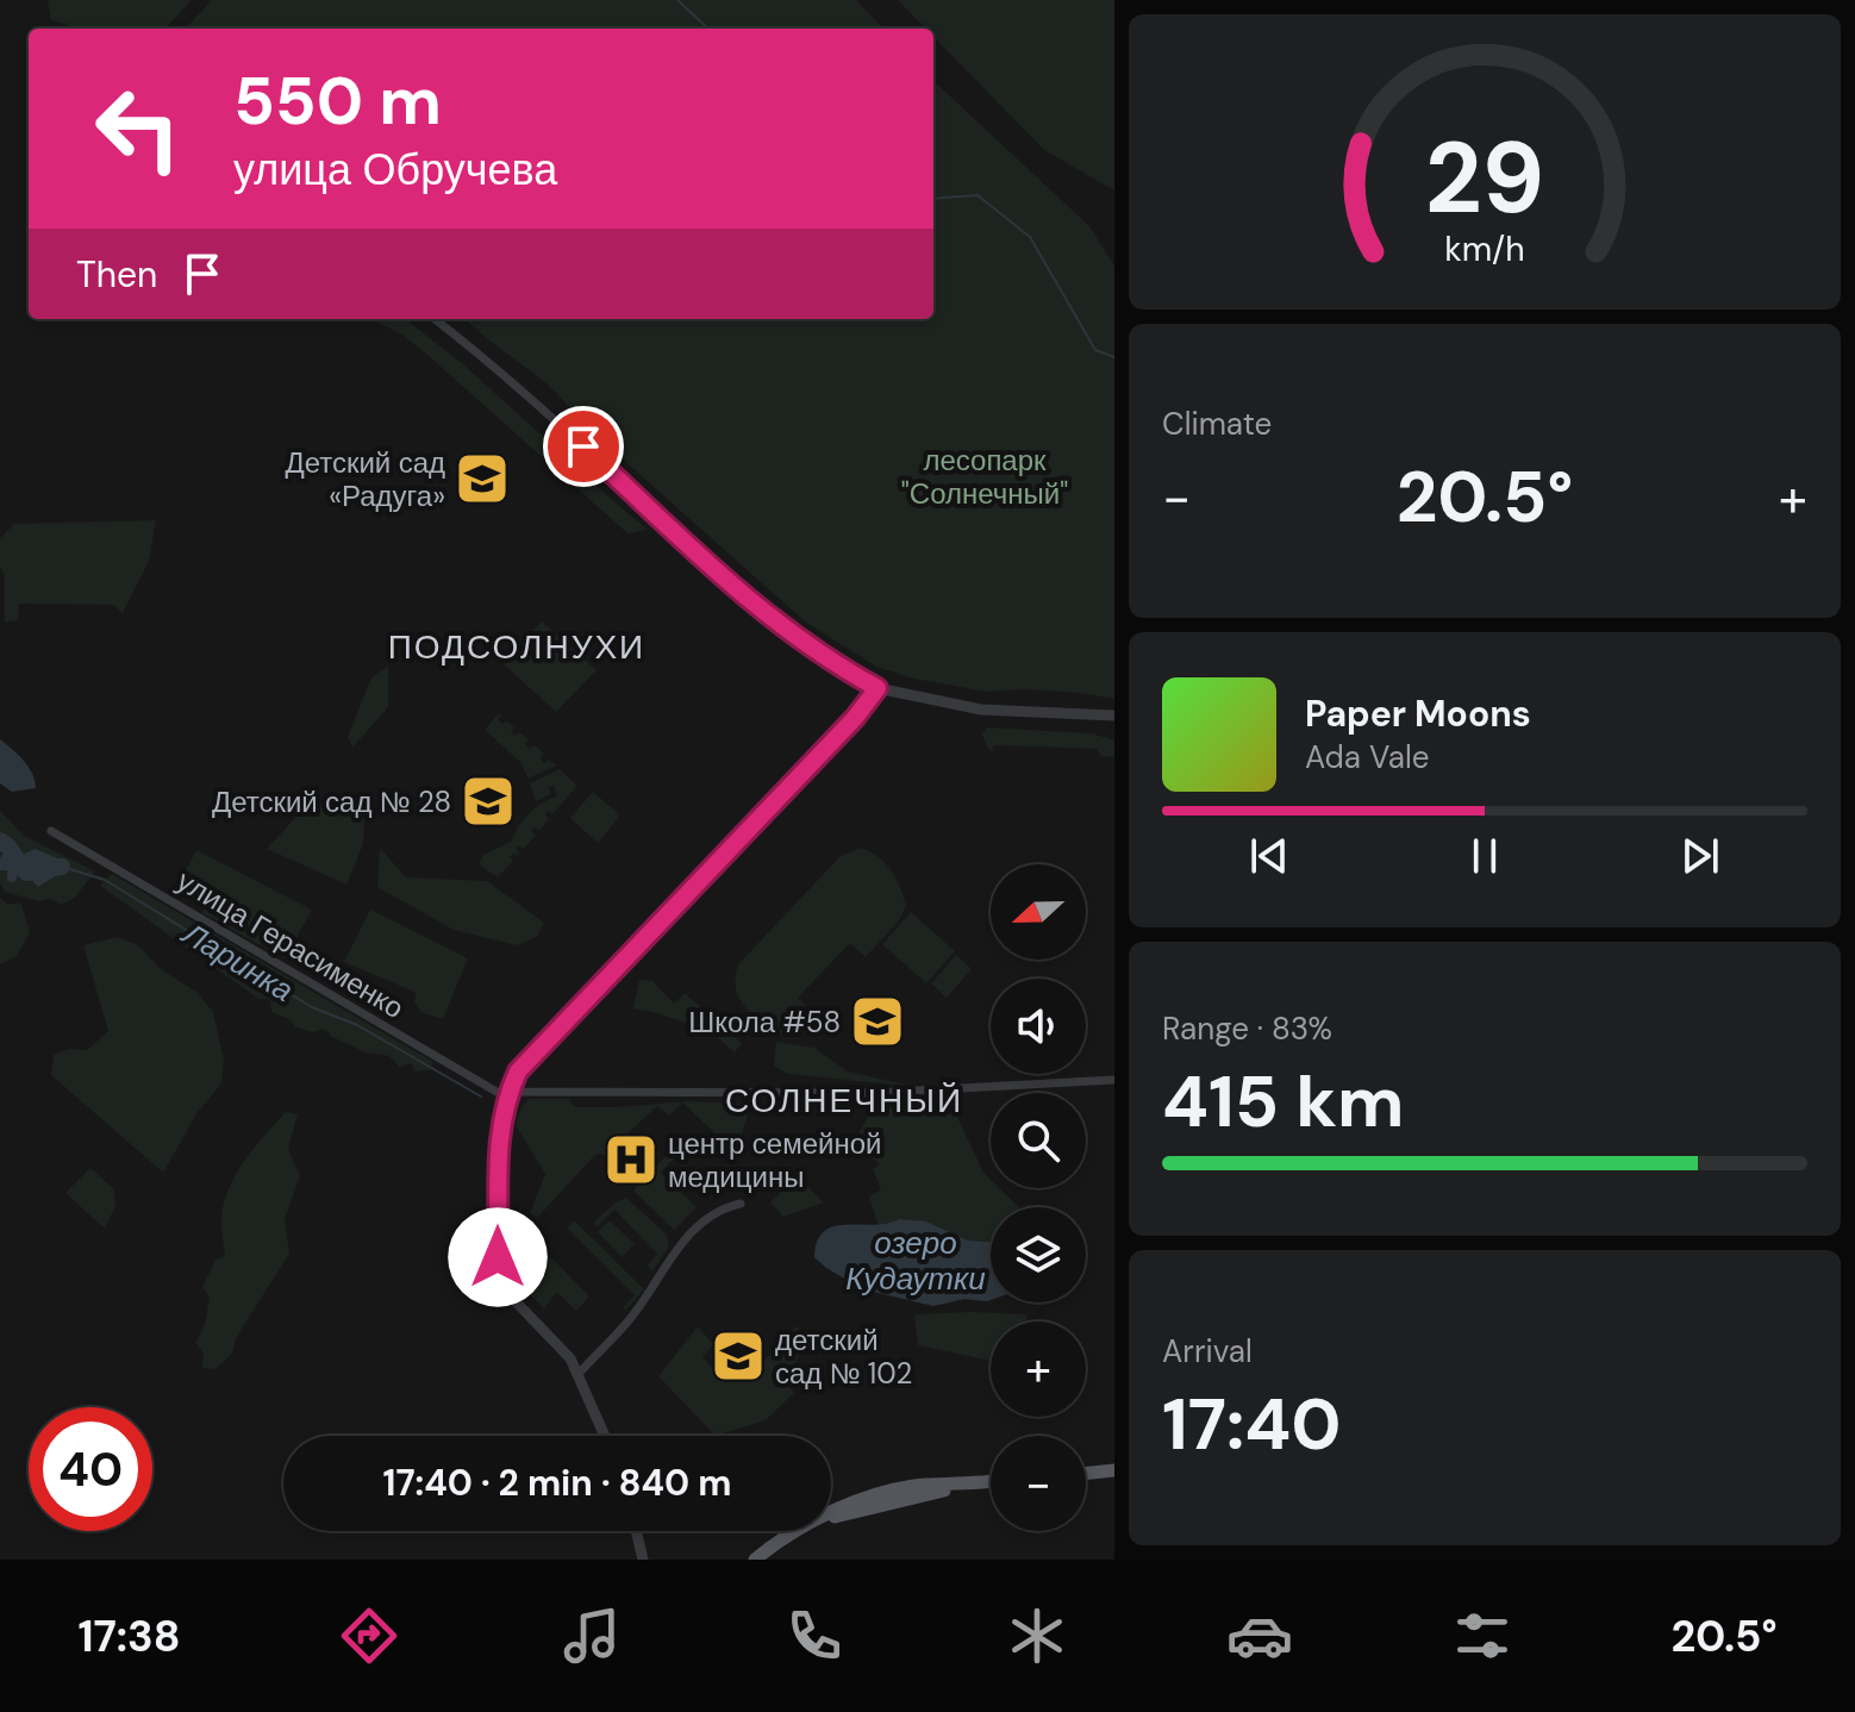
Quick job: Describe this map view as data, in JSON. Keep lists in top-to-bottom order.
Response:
{
  "streets": {
    "street": ["улица Герасименко"]
  },
  "districts": ["ПОДСОЛНУХИ", "СОЛНЕЧНЫЙ"],
  "water": ["Ларинка", "озеро Кудаутки"],
  "parks": ["лесопарк \"Солнечный\""],
  "places": {
    "school or university": [
      "Детский сад «Радуга»",
      "Детский сад № 28",
      "Школа #58",
      "детский сад № 102"
    ],
    "hospital": ["центр семейной медицины"]
  },
  "north": "left",
  "page": {
    "turn": ["550 m", "улица Обручева"],
    "then": "Then",
    "tile": [
      "Climate",
      ["Range · 83%", "415 km"],
      ["Arrival", "17:40"]
    ],
    "heat": ["−", "20.5°", "+"],
    "song": ["Paper Moons", "Ada Vale"],
    "map_buttons": ["+", "−"],
    "limit": "40",
    "trip": "17:40 · 2 min · 840 m",
    "tabs": ["17:38", "20.5°"],
    "gauge": ["29", "km/h"]
  }
}
